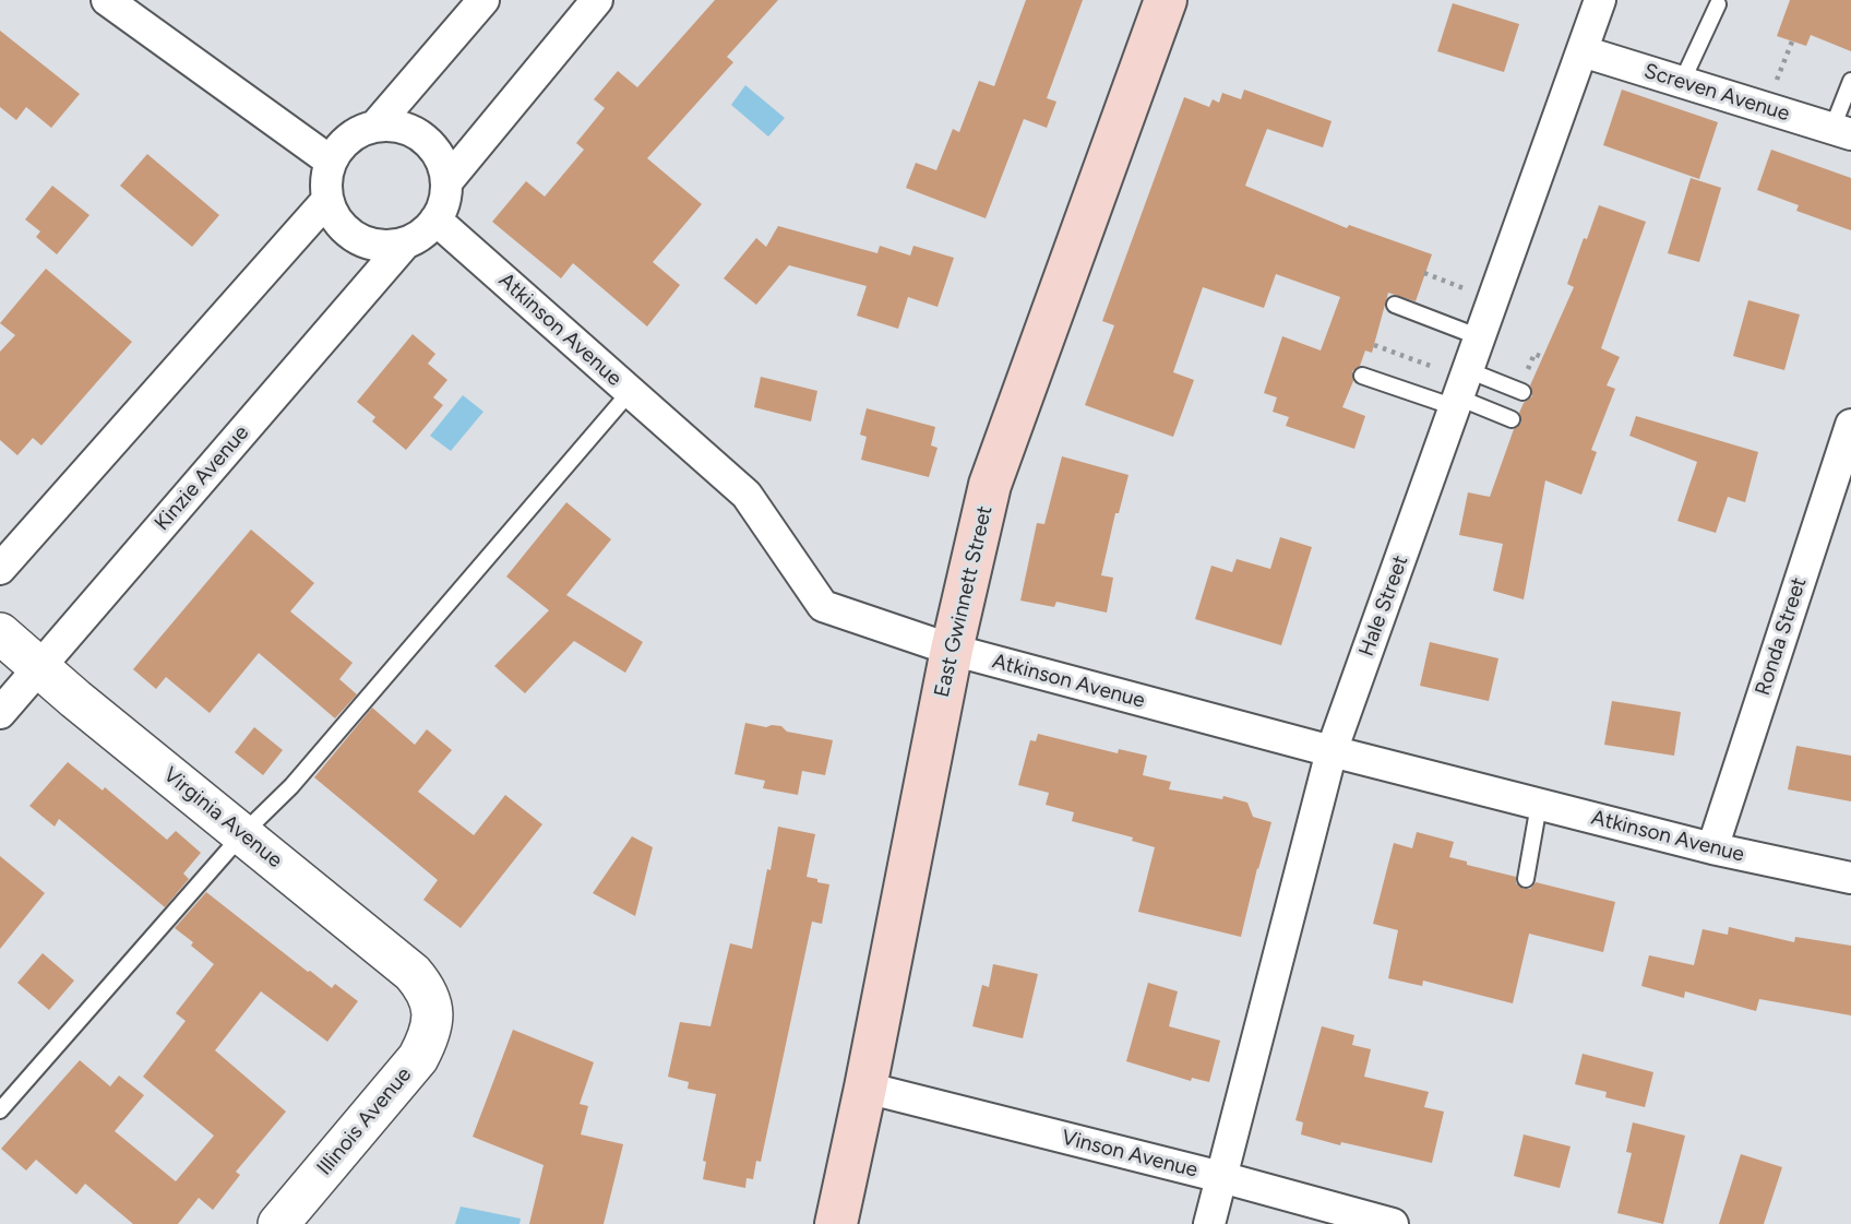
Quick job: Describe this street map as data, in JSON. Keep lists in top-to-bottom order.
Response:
{
  "streets": {
    "main road": ["East Gwinnett Street"],
    "street": [
      "Screven Avenue",
      "Atkinson Avenue",
      "Kinzie Avenue",
      "Hale Street",
      "Ronda Street",
      "Virginia Avenue",
      "Illinois Avenue",
      "Vinson Avenue"
    ]
  },
  "crossings": [
    ["Screven Avenue", "Hale Street"],
    ["Atkinson Avenue", "Kinzie Avenue"],
    ["Atkinson Avenue", "East Gwinnett Street"],
    ["Atkinson Avenue", "Hale Street"],
    ["Atkinson Avenue", "Ronda Street"],
    ["Kinzie Avenue", "Virginia Avenue"],
    ["East Gwinnett Street", "Vinson Avenue"],
    ["Hale Street", "Vinson Avenue"],
    ["Virginia Avenue", "Illinois Avenue"]
  ]
}
